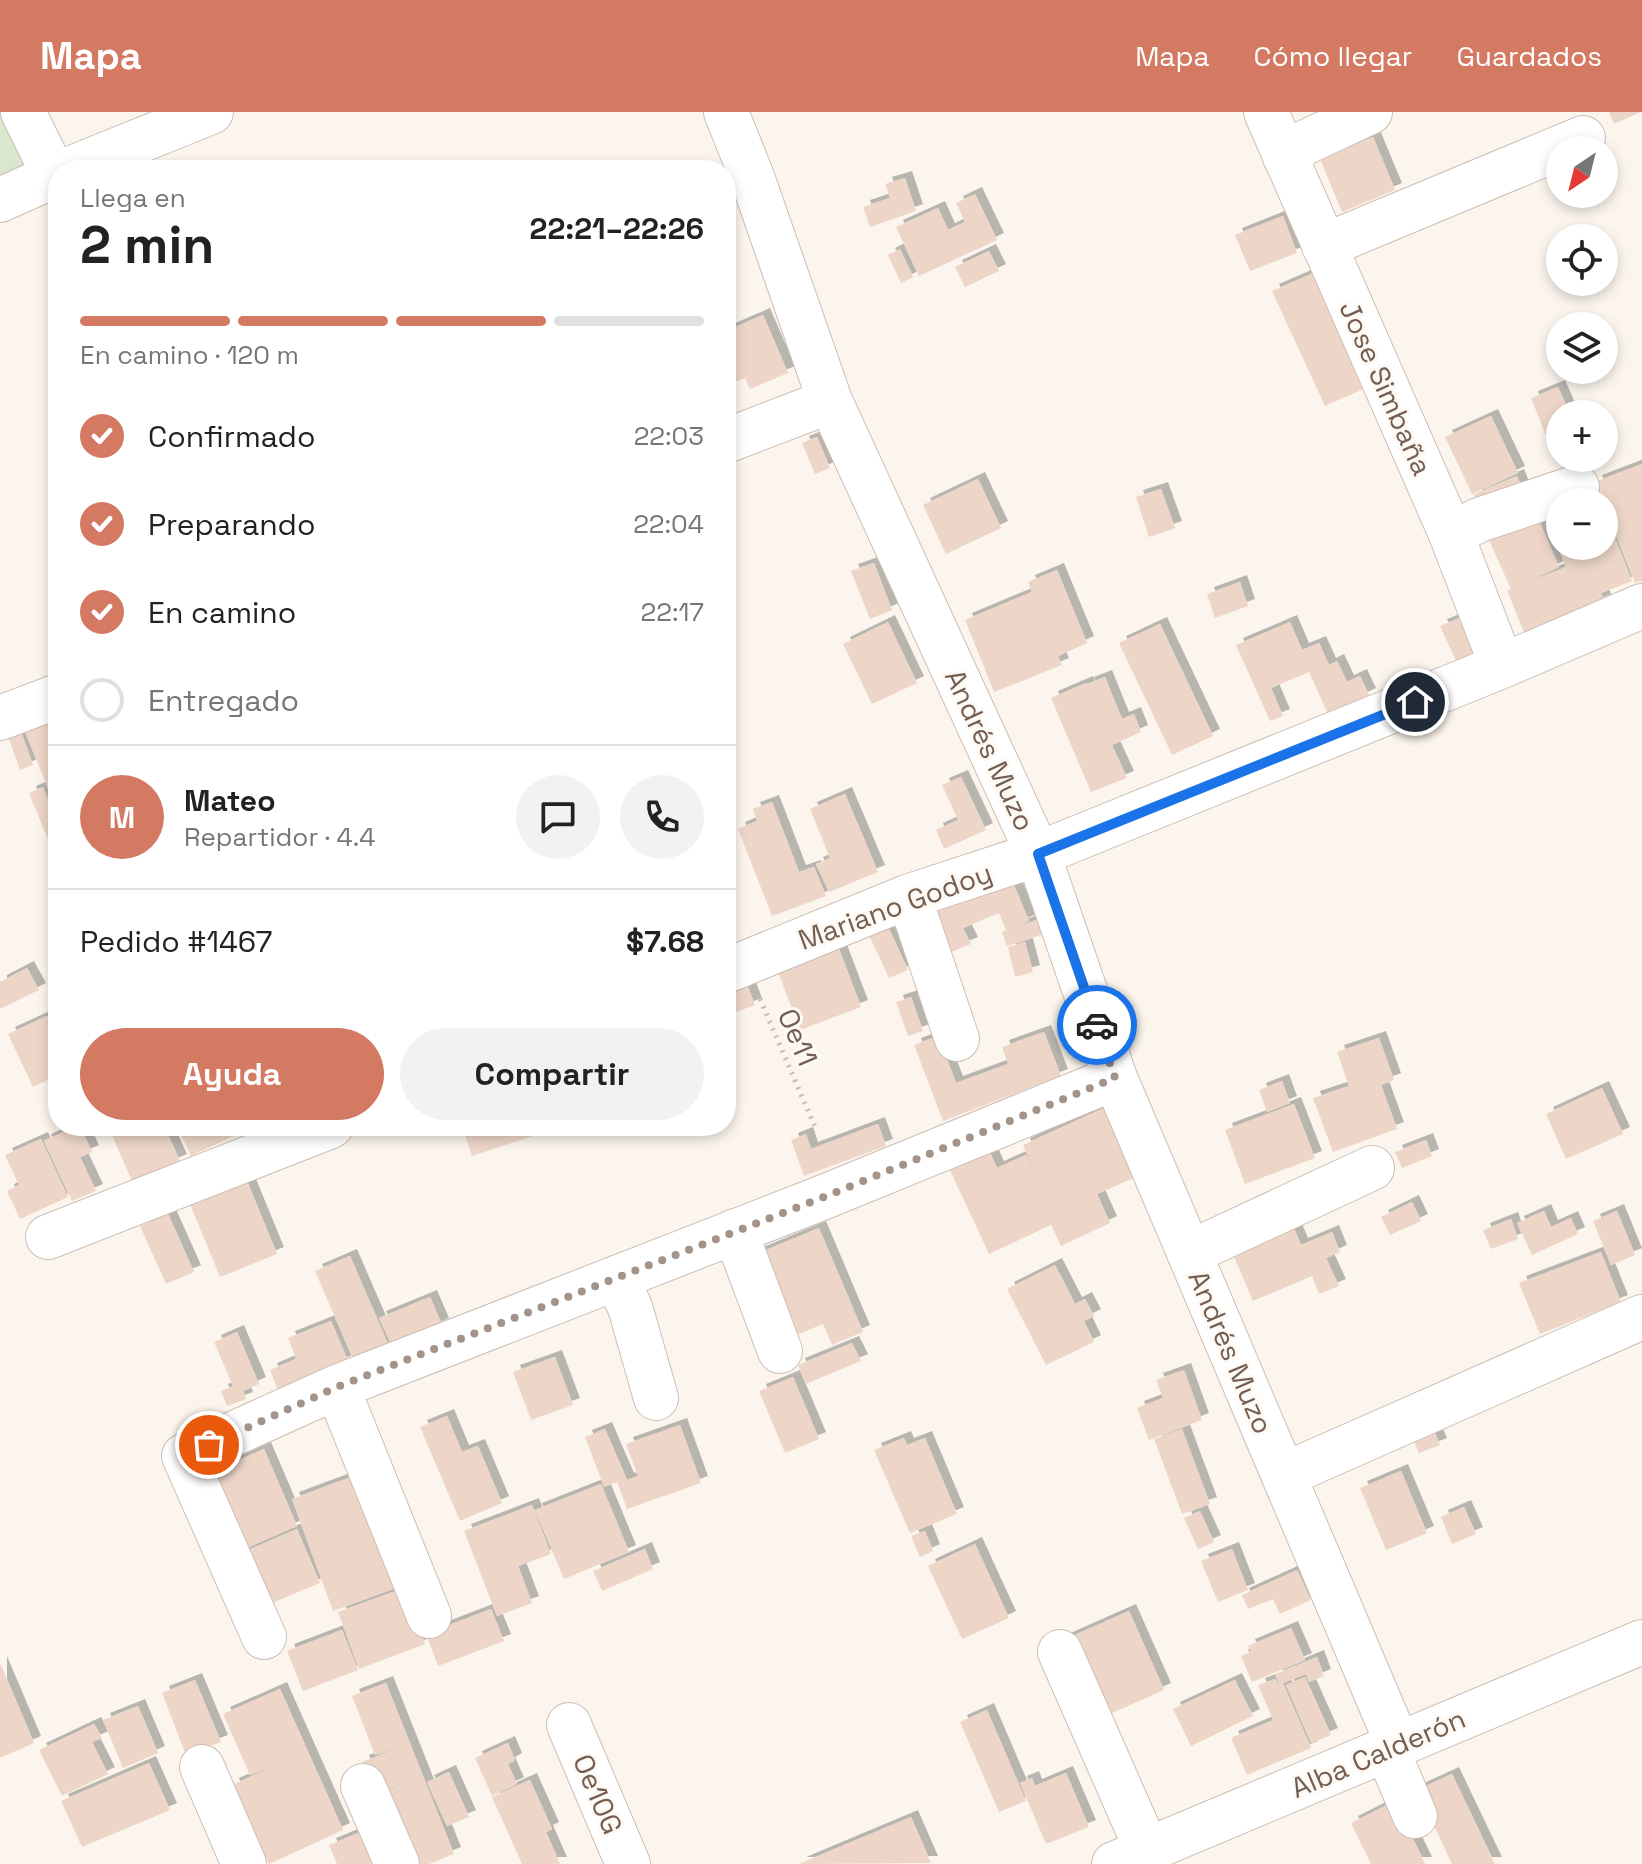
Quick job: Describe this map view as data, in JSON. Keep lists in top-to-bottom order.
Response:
{
  "streets": {
    "street": [
      "Jose Simbaña",
      "Andrés Muzo",
      "Mariano Godoy",
      "Alba Calderón",
      "Oe10G"
    ],
    "path": ["Oe11"]
  },
  "crossings": [
    ["Jose Simbaña", "Mariano Godoy"],
    ["Andrés Muzo", "Mariano Godoy"],
    ["Andrés Muzo", "Alba Calderón"]
  ],
  "north": "bottom left",
  "page": {
    "header": "Mapa",
    "nav": ["Mapa", "Cómo llegar", "Guardados"],
    "map_buttons": ["+", "−"],
    "heading": ["2 min", "Llega en", "22:21–22:26"],
    "panel": [
      "Mateo",
      "Repartidor · 4.4",
      "Pedido #1467",
      "$7.68"
    ],
    "bar": "En camino · 120 m",
    "list": [
      ["Confirmado", "22:03"],
      ["Preparando", "22:04"],
      ["En camino", "22:17"],
      "Entregado"
    ],
    "round": "M",
    "buttons": ["Ayuda", "Compartir"]
  }
}
